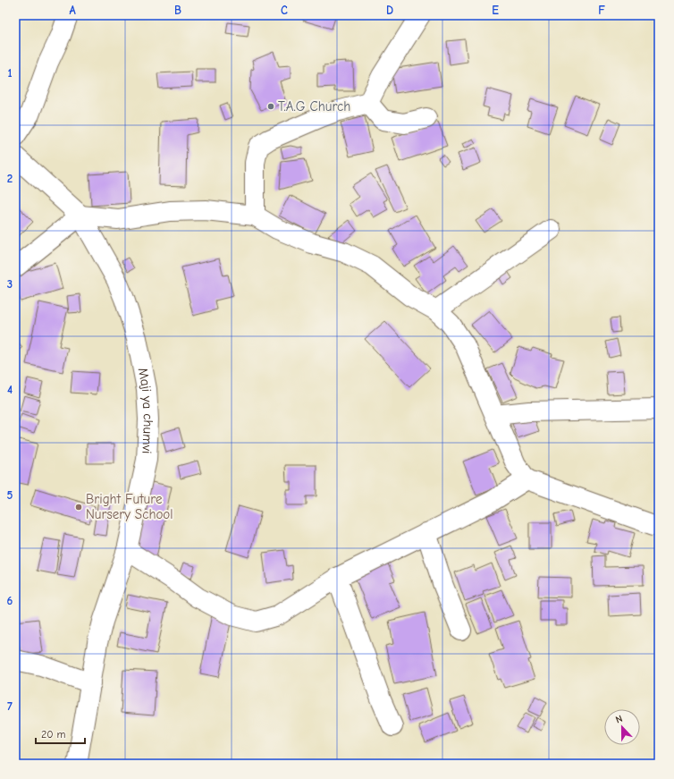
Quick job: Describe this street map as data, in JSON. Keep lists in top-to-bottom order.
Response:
{
  "streets": {
    "street": ["Maji ya chumvi"]
  },
  "places": ["T.A.G Church", "Bright Future Nursery School"],
  "scale_bar": "20 m",
  "north": "top",
  "grid": {
    "columns": [
      "A",
      "B",
      "C",
      "D",
      "E",
      "F"
    ],
    "rows": [
      "1",
      "2",
      "3",
      "4",
      "5",
      "6",
      "7"
    ]
  }
}
